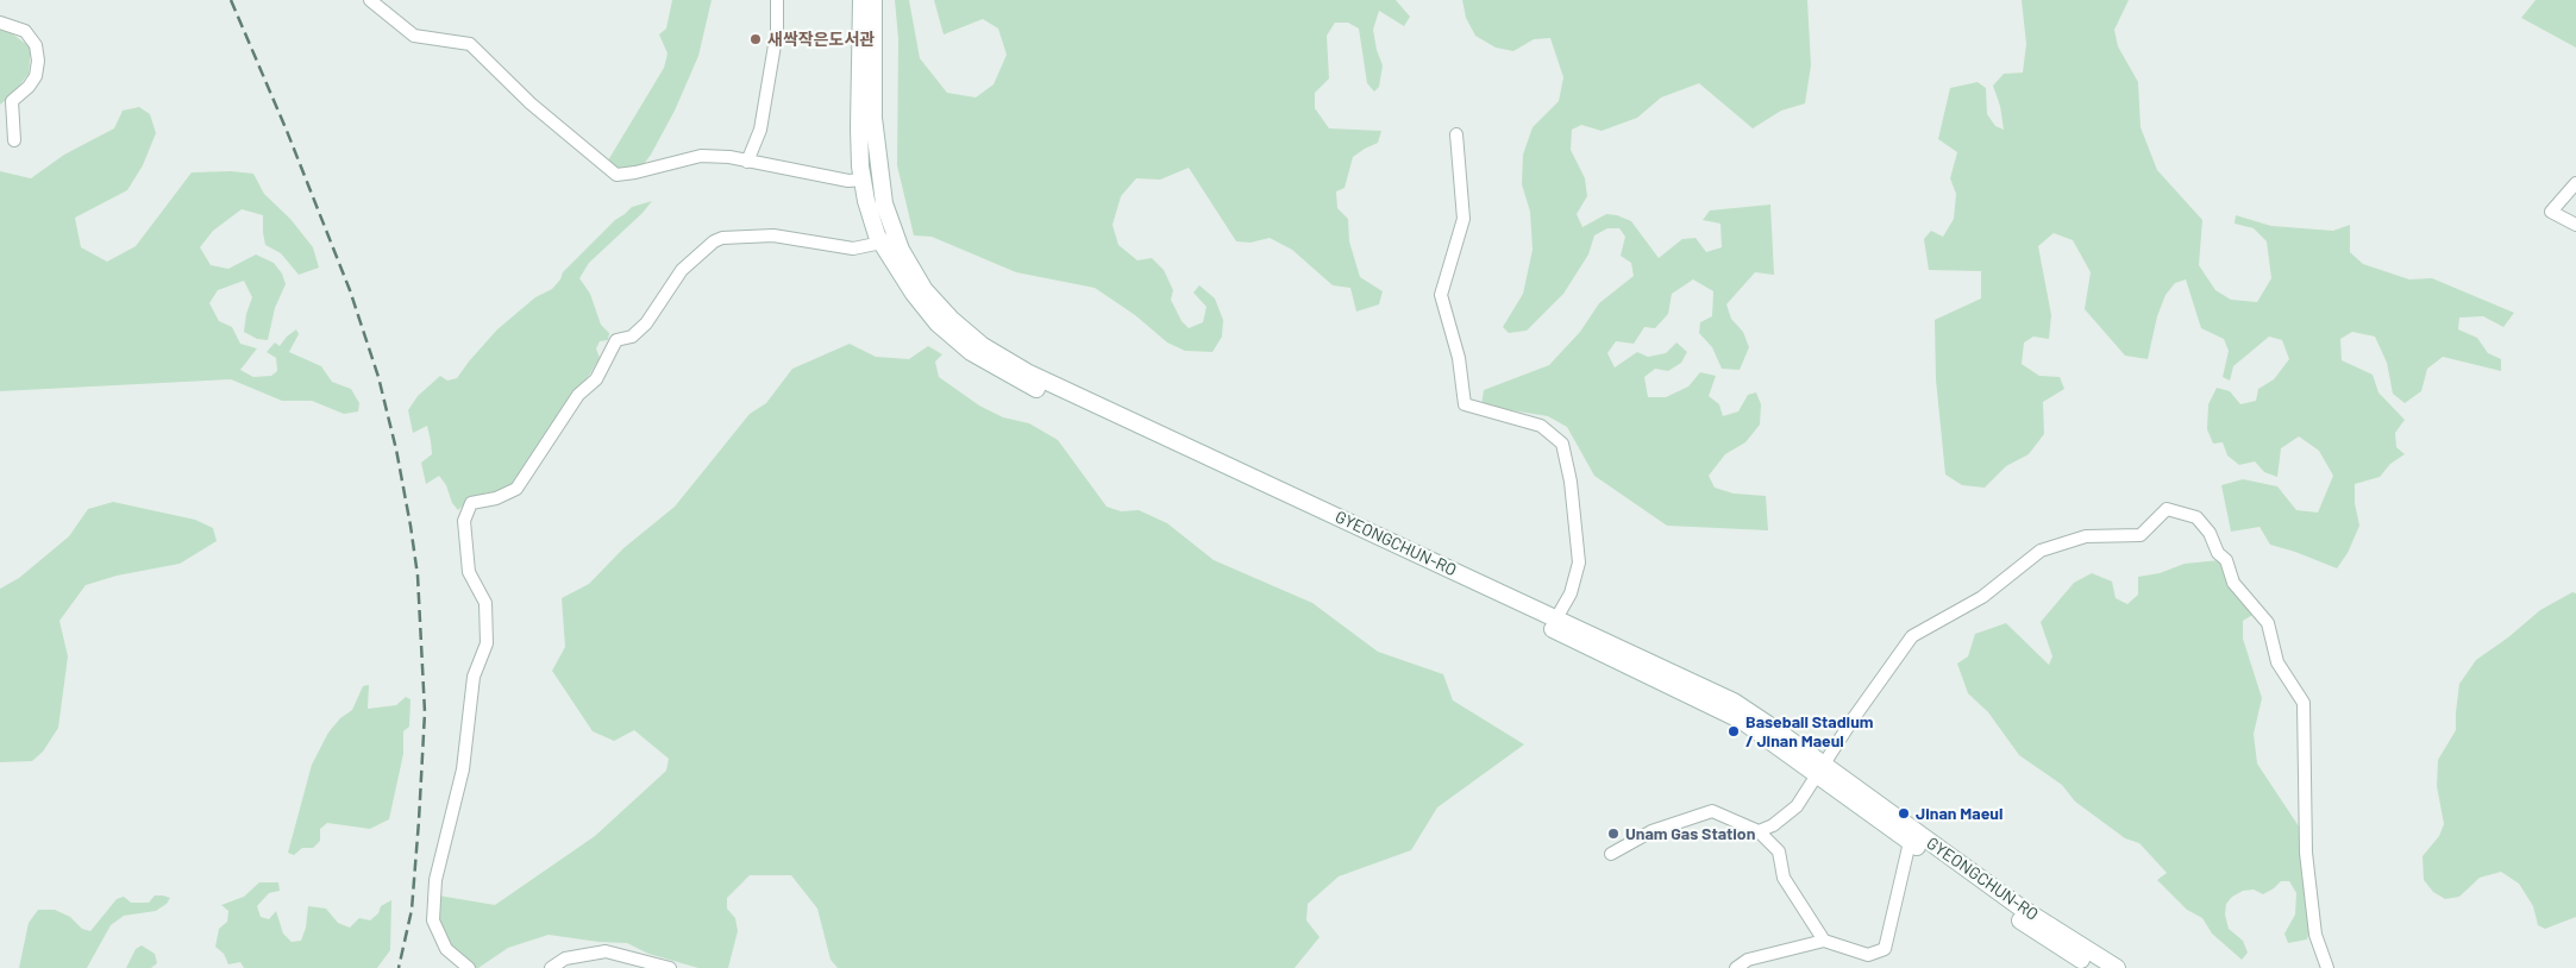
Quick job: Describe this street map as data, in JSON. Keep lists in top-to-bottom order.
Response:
{
  "streets": {
    "street": ["GYEONGCHUN-RO"]
  },
  "places": [
    "새싹작은도서관",
    "Baseball Stadium / Jinan Maeul",
    "Jinan Maeul",
    "Unam Gas Station"
  ]
}
